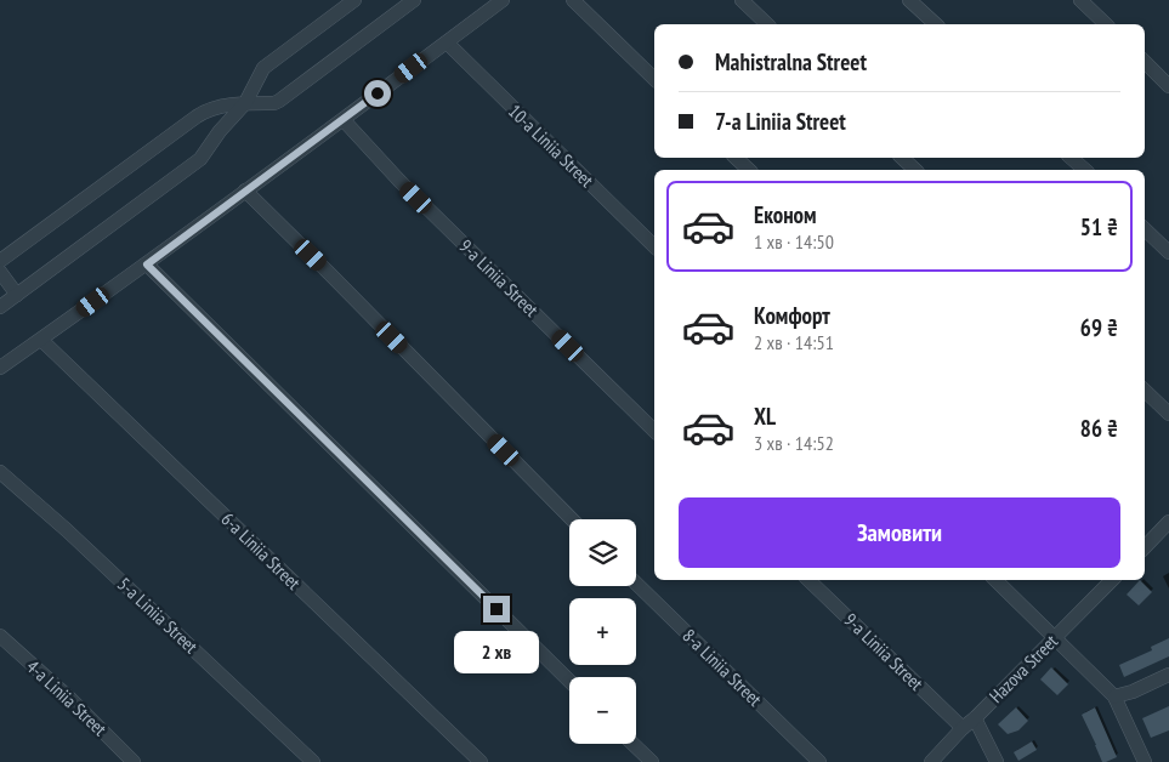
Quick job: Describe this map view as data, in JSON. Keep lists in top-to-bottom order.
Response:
{
  "streets": {
    "street": [
      "10-a Liniia Street",
      "9-a Liniia Street",
      "6-a Liniia Street",
      "5-a Liniia Street",
      "8-a Liniia Street",
      "Hazova Street",
      "4-a Liniia Street"
    ]
  },
  "crossings": [
    ["9-a Liniia Street", "Hazova Street"]
  ],
  "page": {
    "banner": ["Mahistralna Street", "7-a Liniia Street"],
    "list": [
      {
        "name": "Економ",
        "note": "1 хв · 14:50",
        "value": "51 ₴"
      },
      {
        "name": "Комфорт",
        "note": "2 хв · 14:51",
        "value": "69 ₴"
      },
      {
        "name": "XL",
        "note": "3 хв · 14:52",
        "value": "86 ₴"
      }
    ],
    "buttons": "Замовити",
    "map_buttons": ["+", "−"],
    "bubble": "2 хв"
  }
}
